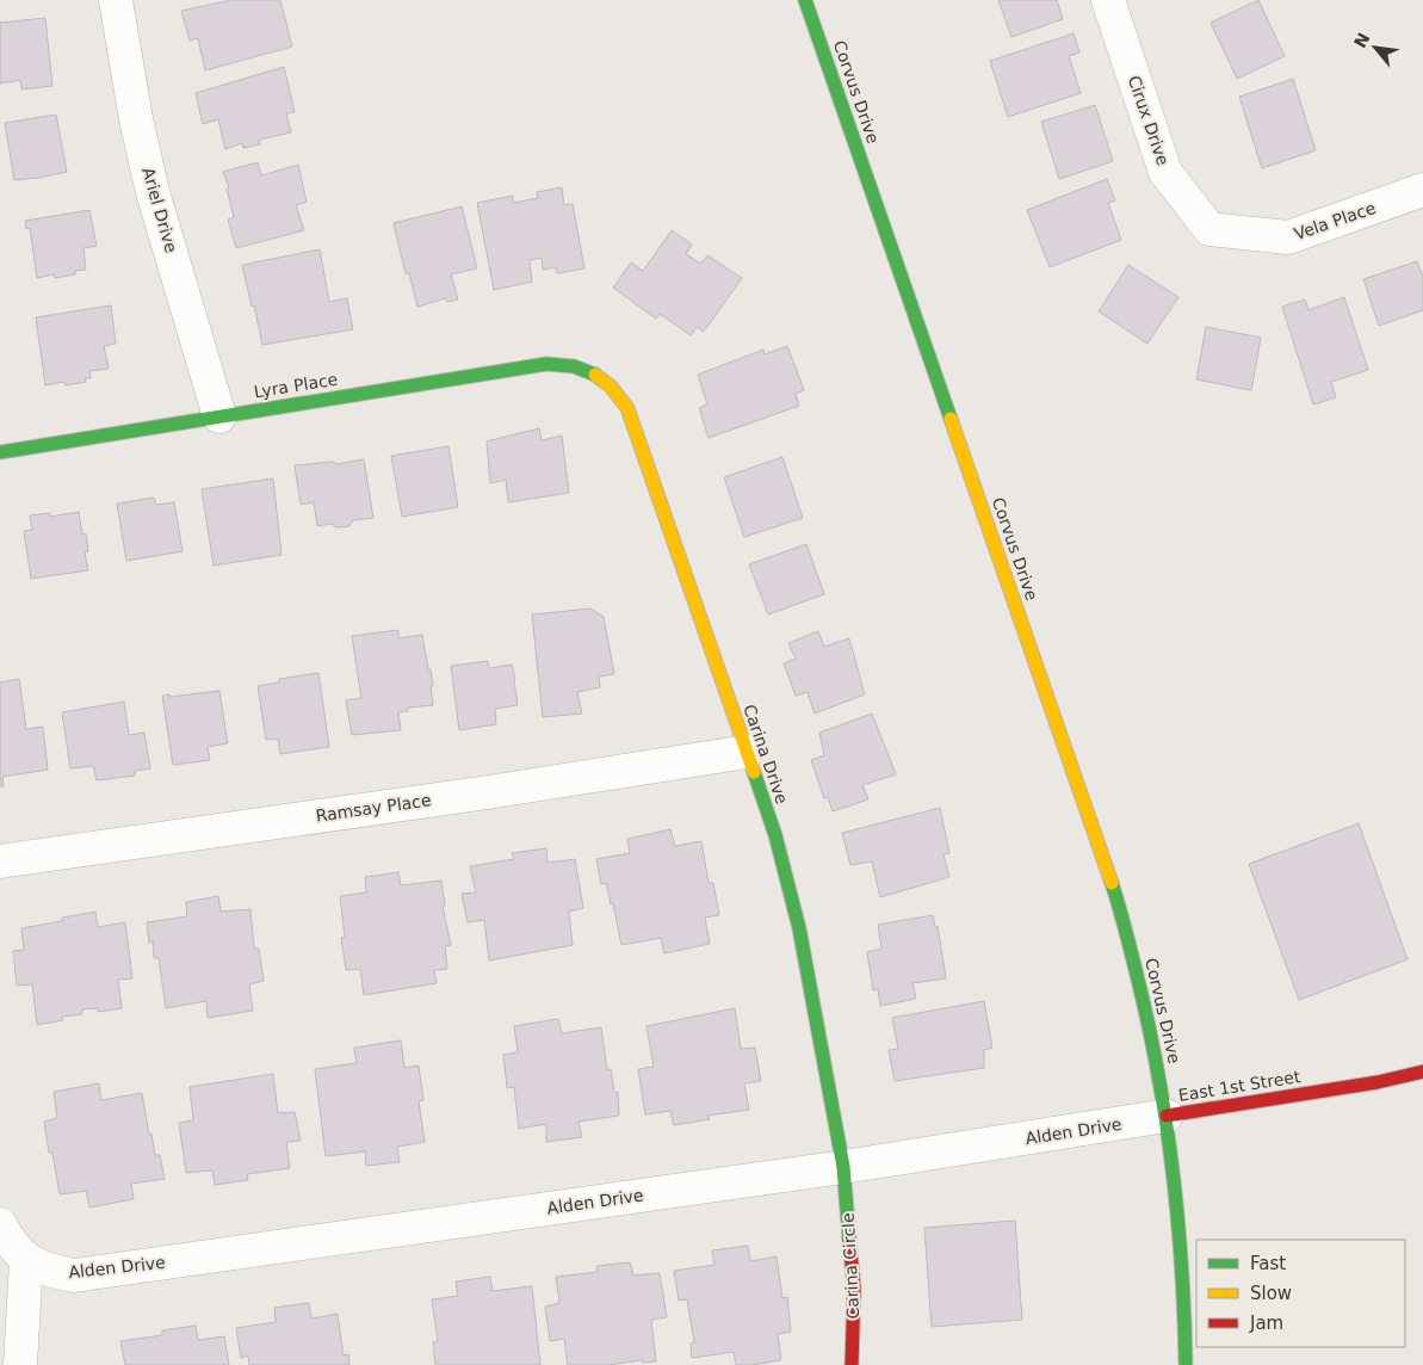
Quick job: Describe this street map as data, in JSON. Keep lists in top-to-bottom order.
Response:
{
  "streets": {
    "street": [
      "Corvus Drive",
      "Cirux Drive",
      "Ariel Drive",
      "Vela Place",
      "Lyra Place",
      "Carina Drive",
      "Ramsay Place",
      "East 1st Street",
      "Alden Drive",
      "Carina Circle"
    ]
  },
  "crossings": [
    ["Corvus Drive", "East 1st Street"],
    ["Corvus Drive", "Alden Drive"],
    ["Cirux Drive", "Vela Place"],
    ["Ariel Drive", "Lyra Place"],
    ["Lyra Place", "Carina Drive"],
    ["Carina Drive", "Ramsay Place"],
    ["Carina Drive", "Alden Drive"],
    ["Carina Drive", "Carina Circle"],
    ["East 1st Street", "Alden Drive"],
    ["Alden Drive", "Carina Circle"]
  ],
  "legend": ["Fast", "Slow", "Jam"],
  "north": "top left"
}
